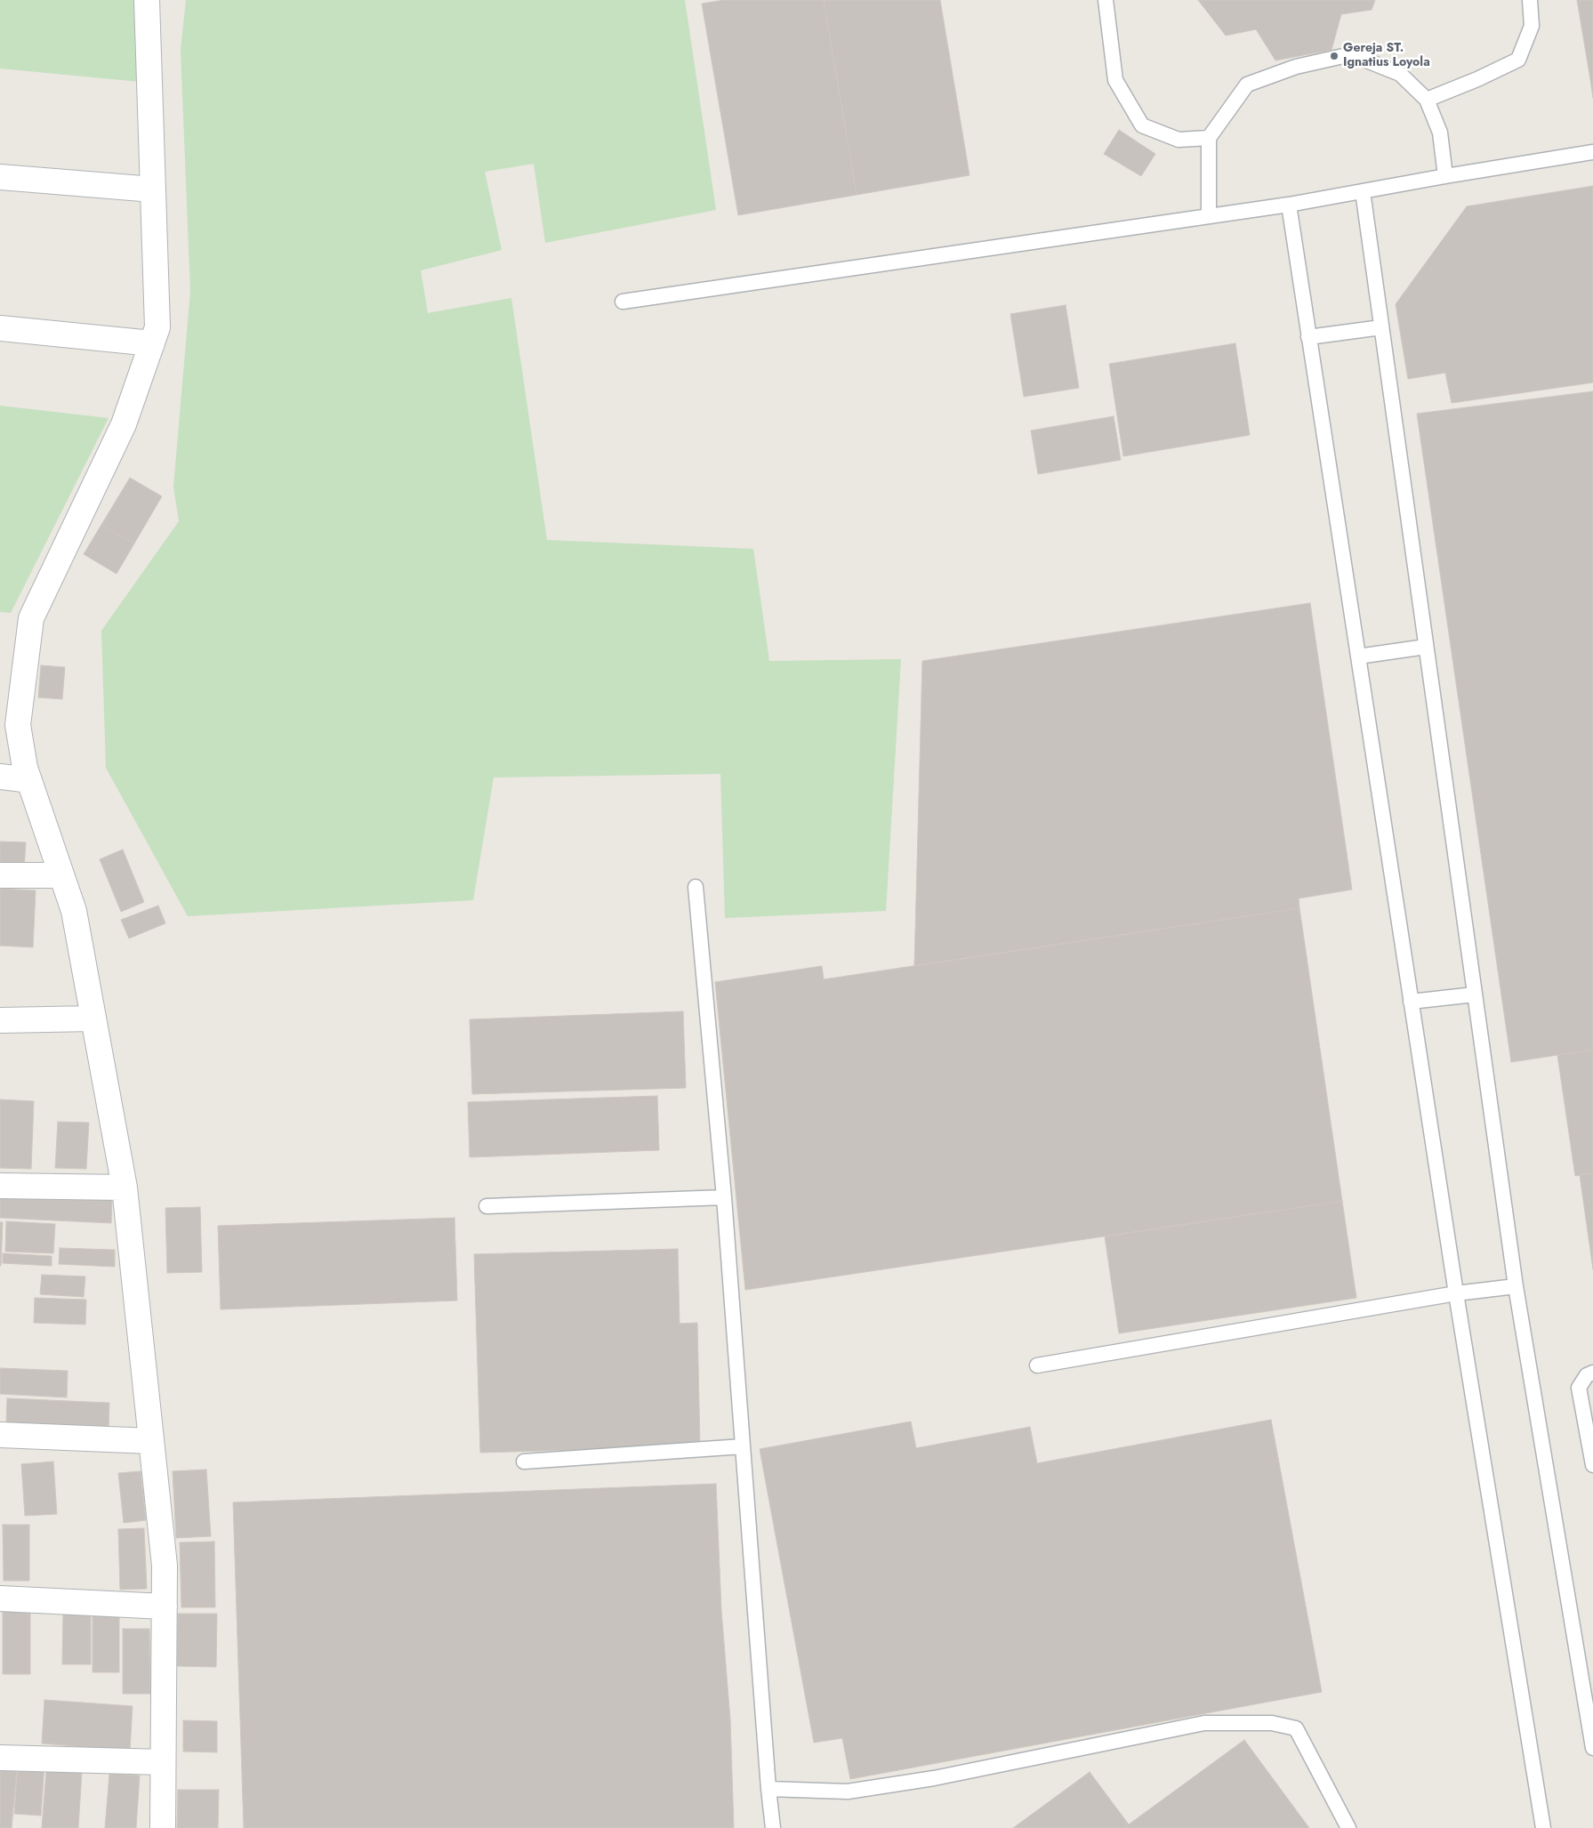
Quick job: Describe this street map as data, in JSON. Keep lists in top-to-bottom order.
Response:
{
  "places": ["Gereja ST. Ignatius Loyola"]
}
